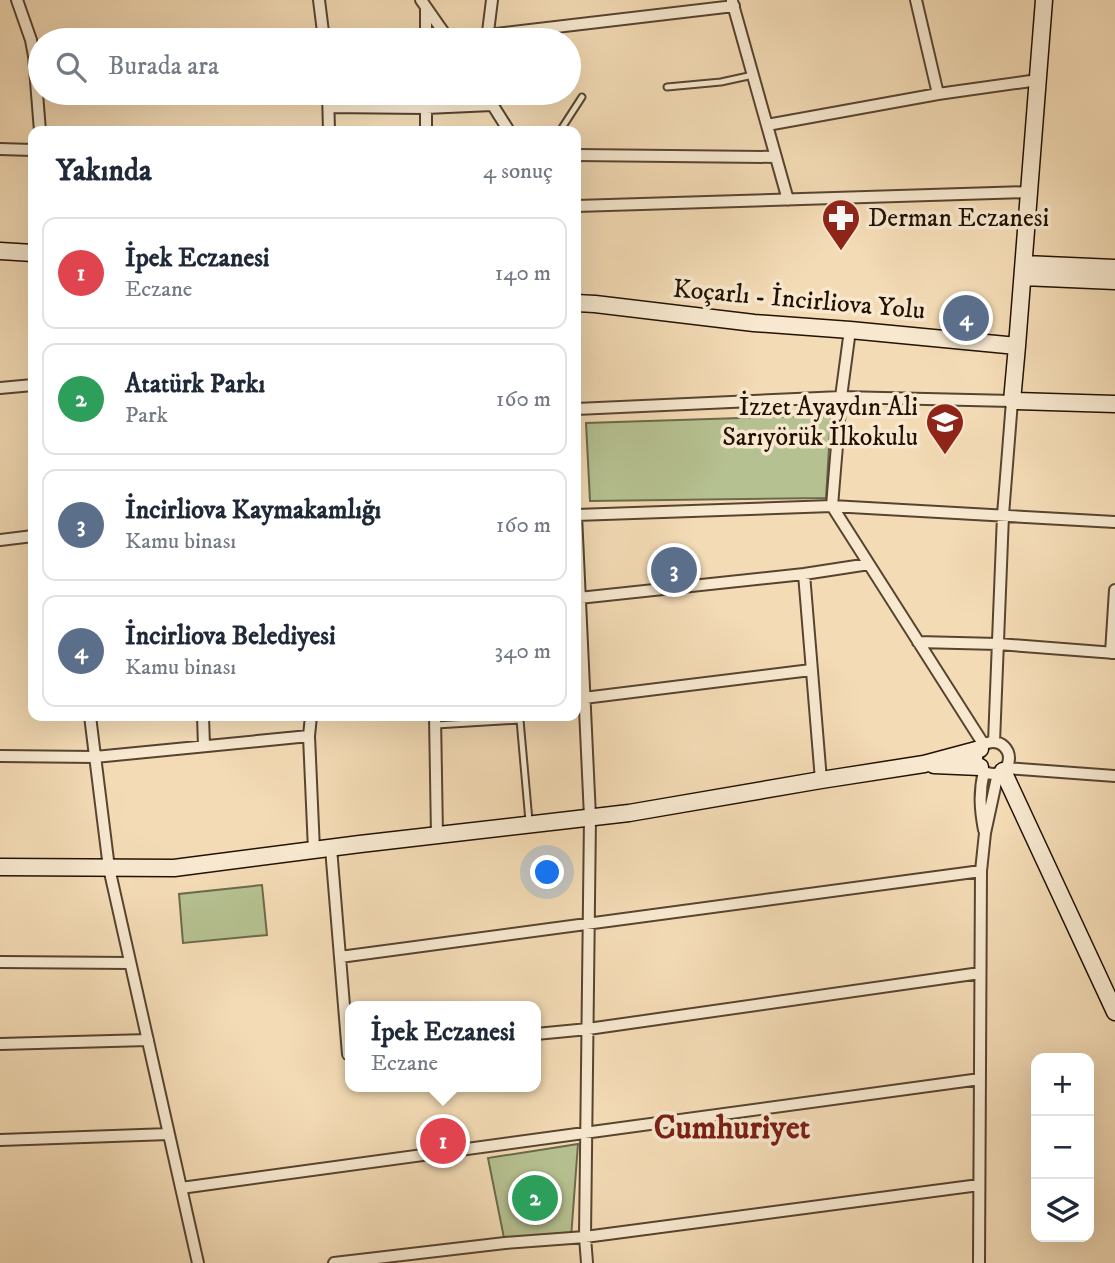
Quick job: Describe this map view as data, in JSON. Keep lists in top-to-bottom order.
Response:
{
  "streets": {
    "street": ["Koçarlı - İncirliova Yolu"]
  },
  "districts": ["Cumhuriyet"],
  "places": {
    "pharmacy": ["Derman Eczanesi"],
    "school or university": ["İzzet Ayaydın Ali Sarıyörük İlkokulu"]
  },
  "page": {
    "search": "Burada ara",
    "heading": ["Yakında", "4 sonuç"],
    "list": [
      {
        "mark": "1",
        "name": "İpek Eczanesi",
        "note": "Eczane",
        "value": "140 m"
      },
      {
        "mark": "2",
        "name": "Atatürk Parkı",
        "note": "Park",
        "value": "160 m"
      },
      {
        "mark": "3",
        "name": "İncirliova Kaymakamlığı",
        "note": "Kamu binası",
        "value": "160 m"
      },
      {
        "mark": "4",
        "name": "İncirliova Belediyesi",
        "note": "Kamu binası",
        "value": "340 m"
      }
    ],
    "pins": [
      "4",
      "3",
      "1",
      "2"
    ],
    "popup": ["İpek Eczanesi", "Eczane"],
    "map_buttons": ["+", "−"]
  }
}
